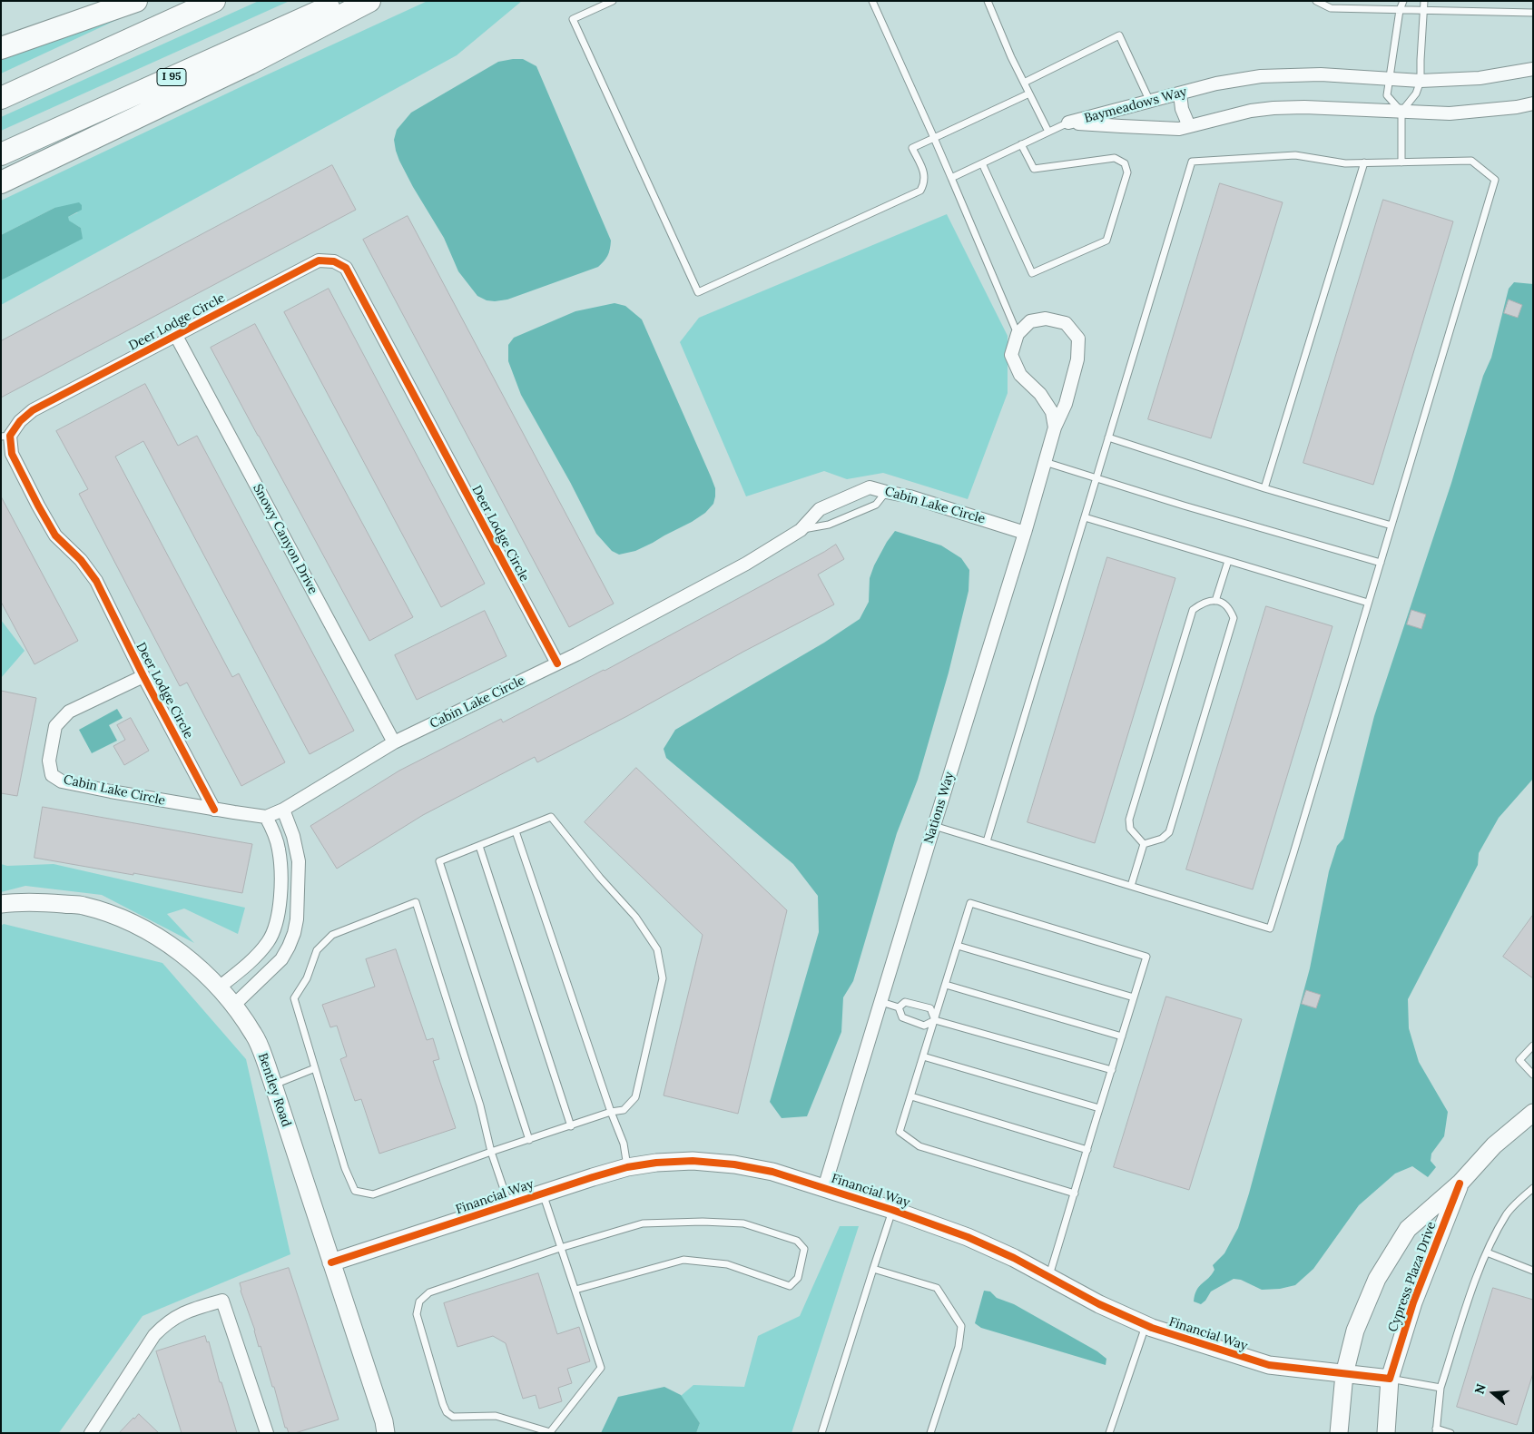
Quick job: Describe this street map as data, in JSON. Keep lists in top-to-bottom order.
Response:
{
  "streets": {
    "highway": ["I 95"],
    "street": [
      "Baymeadows Way",
      "Deer Lodge Circle",
      "Cabin Lake Circle",
      "Snowy Canyon Drive",
      "Nations Way",
      "Bentley Road",
      "Financial Way",
      "Cypress Plaza Drive"
    ]
  },
  "crossings": [
    ["Deer Lodge Circle", "Cabin Lake Circle"],
    ["Deer Lodge Circle", "Snowy Canyon Drive"],
    ["Cabin Lake Circle", "Snowy Canyon Drive"],
    ["Cabin Lake Circle", "Nations Way"],
    ["Nations Way", "Financial Way"],
    ["Bentley Road", "Financial Way"],
    ["Financial Way", "Cypress Plaza Drive"]
  ],
  "north": "left"
}
